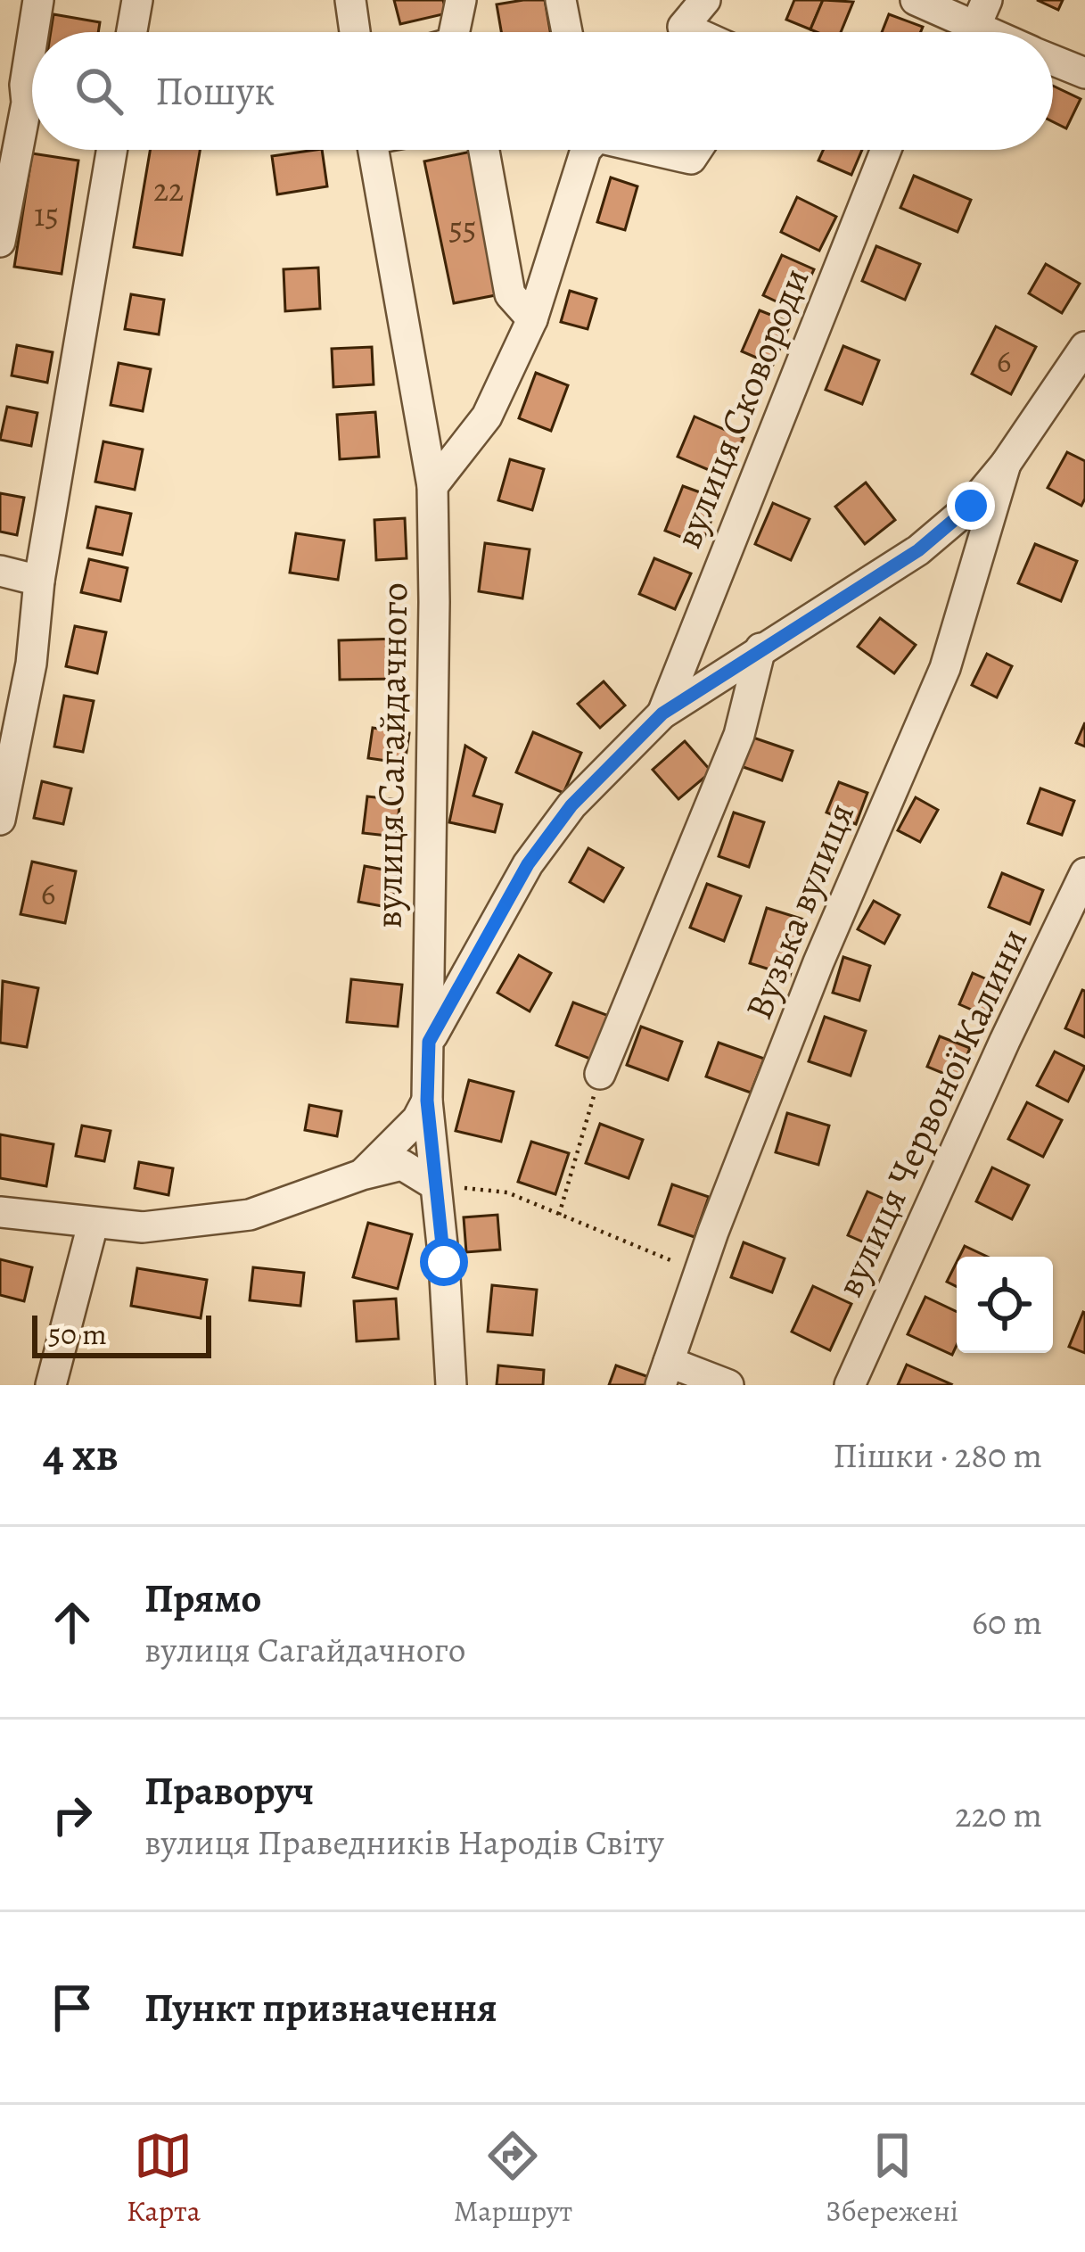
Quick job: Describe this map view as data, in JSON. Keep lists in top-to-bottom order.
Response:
{
  "streets": {
    "street": [
      "вулиця Сковороди",
      "вулиця Сагайдачного",
      "Вузька вулиця",
      "вулиця Червоної Калини"
    ]
  },
  "house_numbers": [
    "22",
    "15",
    "55",
    "6",
    "6"
  ],
  "scale_bar": "50 m",
  "page": {
    "search": "Пошук",
    "scale": "50 m",
    "heading": ["4 хв", "Пішки · 280 m"],
    "list": [
      ["Прямо", "вулиця Сагайдачного", "60 m"],
      ["Праворуч", "вулиця Праведників Народів Світу", "220 m"],
      "Пункт призначення"
    ],
    "nav": ["Карта", "Маршрут", "Збережені"]
  }
}
